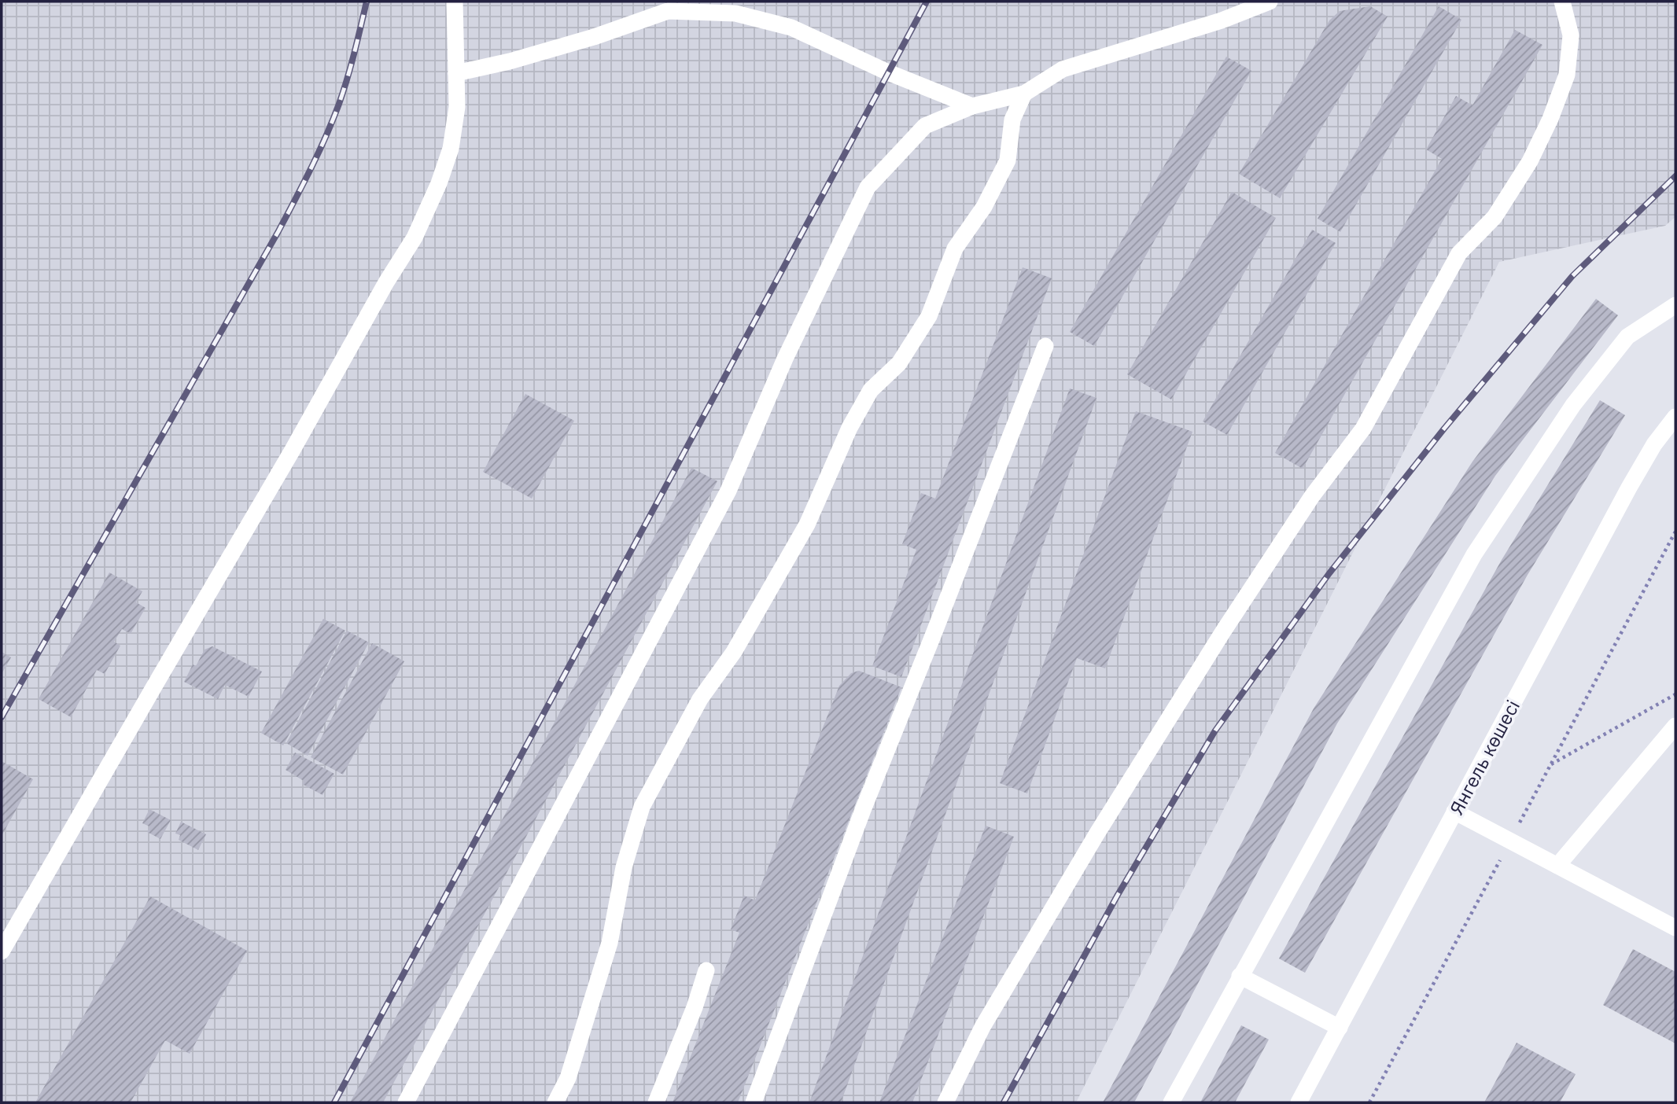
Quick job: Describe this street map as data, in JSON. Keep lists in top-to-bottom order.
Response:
{
  "streets": {
    "street": ["Янгель көшесі"]
  }
}
